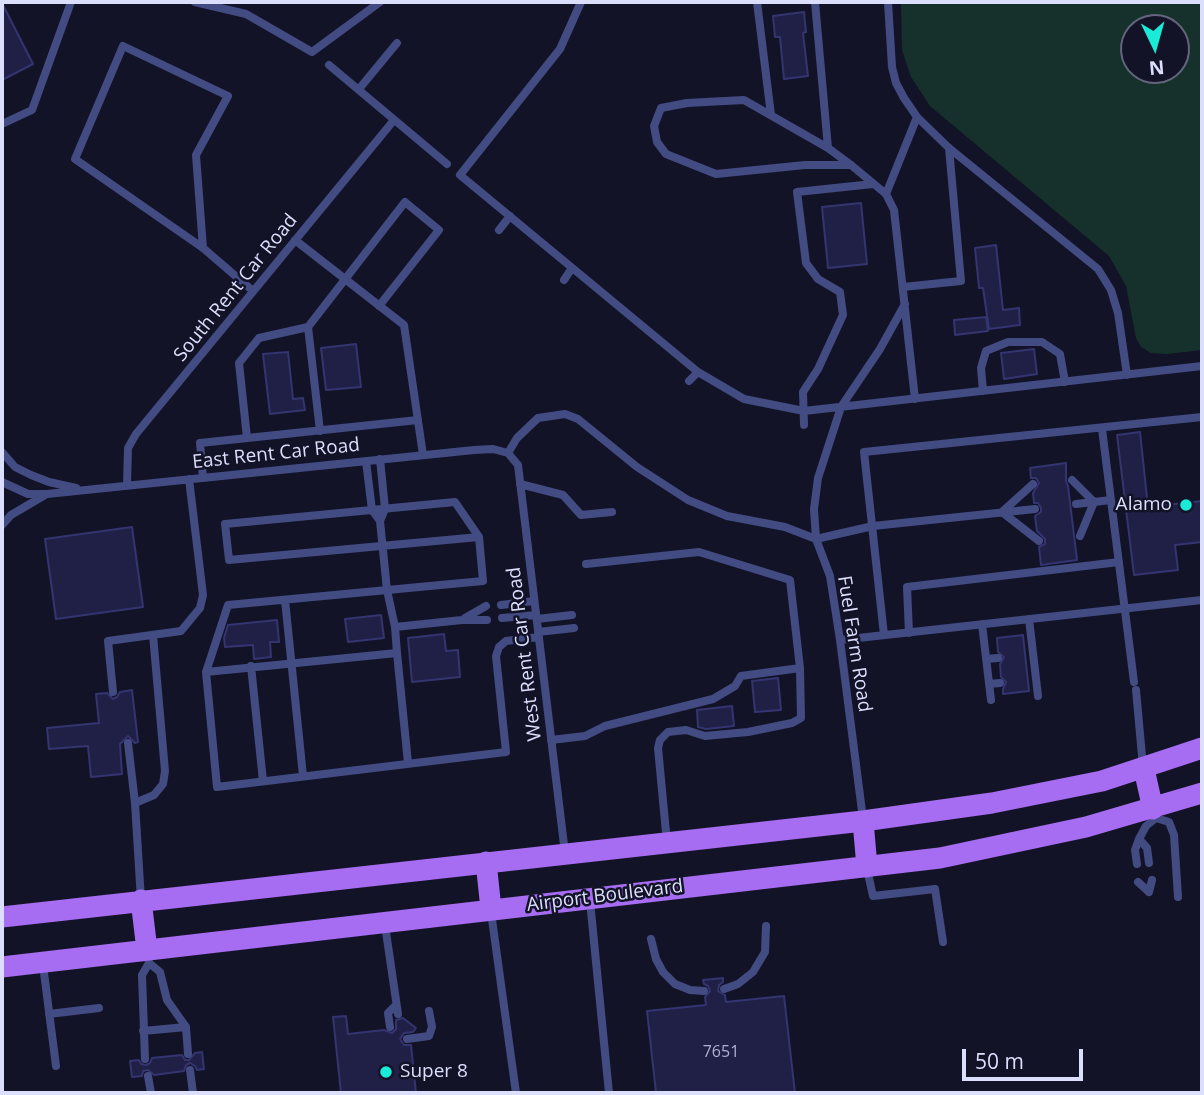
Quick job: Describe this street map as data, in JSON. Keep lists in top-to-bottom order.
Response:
{
  "streets": {
    "main road": ["Airport Boulevard"],
    "lane": [
      "South Rent Car Road",
      "East Rent Car Road",
      "Fuel Farm Road",
      "West Rent Car Road"
    ]
  },
  "crossings": [
    ["South Rent Car Road", "East Rent Car Road"],
    ["East Rent Car Road", "West Rent Car Road"]
  ],
  "places": ["Alamo", "Super 8"],
  "house_numbers": ["7651"],
  "scale_bar": "50 m",
  "north": "bottom"
}
